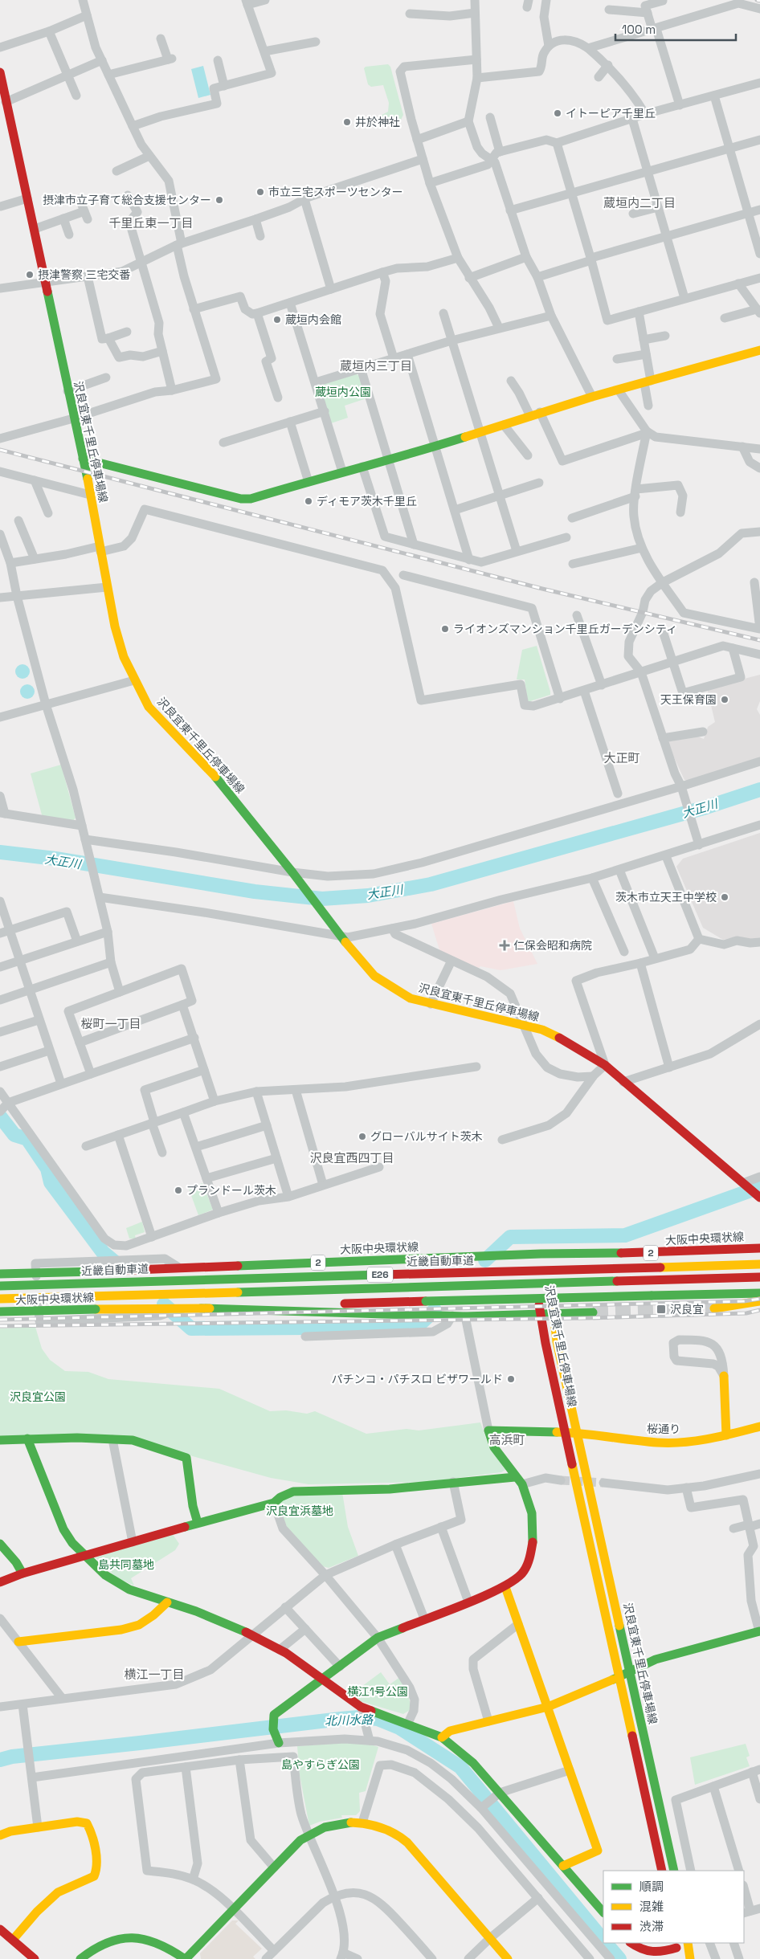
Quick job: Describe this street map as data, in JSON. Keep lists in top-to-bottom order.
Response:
{
  "streets": {
    "main road": [
      "沢良宜東千里丘停車場線",
      "大阪中央環状線",
      "2",
      "近畿自動車道",
      "E26",
      "桜通り"
    ]
  },
  "crossings": [
    ["沢良宜東千里丘停車場線", "大阪中央環状線"],
    ["沢良宜東千里丘停車場線", "桜通り"]
  ],
  "districts": [
    "蔵垣内二丁目",
    "千里丘東一丁目",
    "蔵垣内三丁目",
    "大正町",
    "桜町一丁目",
    "沢良宜西四丁目",
    "高浜町",
    "横江一丁目"
  ],
  "water": ["大正川", "北川水路"],
  "parks": [
    "蔵垣内公園",
    "沢良宜公園",
    "沢良宜浜墓地",
    "島共同墓地",
    "横江1号公園",
    "島やすらぎ公園"
  ],
  "places": {
    "other": [
      "イトーピア千里丘",
      "井於神社",
      "市立三宅スポーツセンター",
      "摂津市立子育て総合支援センター",
      "摂津警察 三宅交番",
      "蔵垣内会館",
      "ディモア茨木千里丘",
      "ライオンズマンション千里丘ガーデンシティ",
      "天王保育園",
      "茨木市立天王中学校",
      "グローバルサイト茨木",
      "プランドール茨木",
      "パチンコ・パチスロ ビザワールド"
    ],
    "health": ["仁保会昭和病院"],
    "transit": ["沢良宜"]
  },
  "legend": ["順調", "混雑", "渋滞"],
  "scale_bar": "100 m"
}
